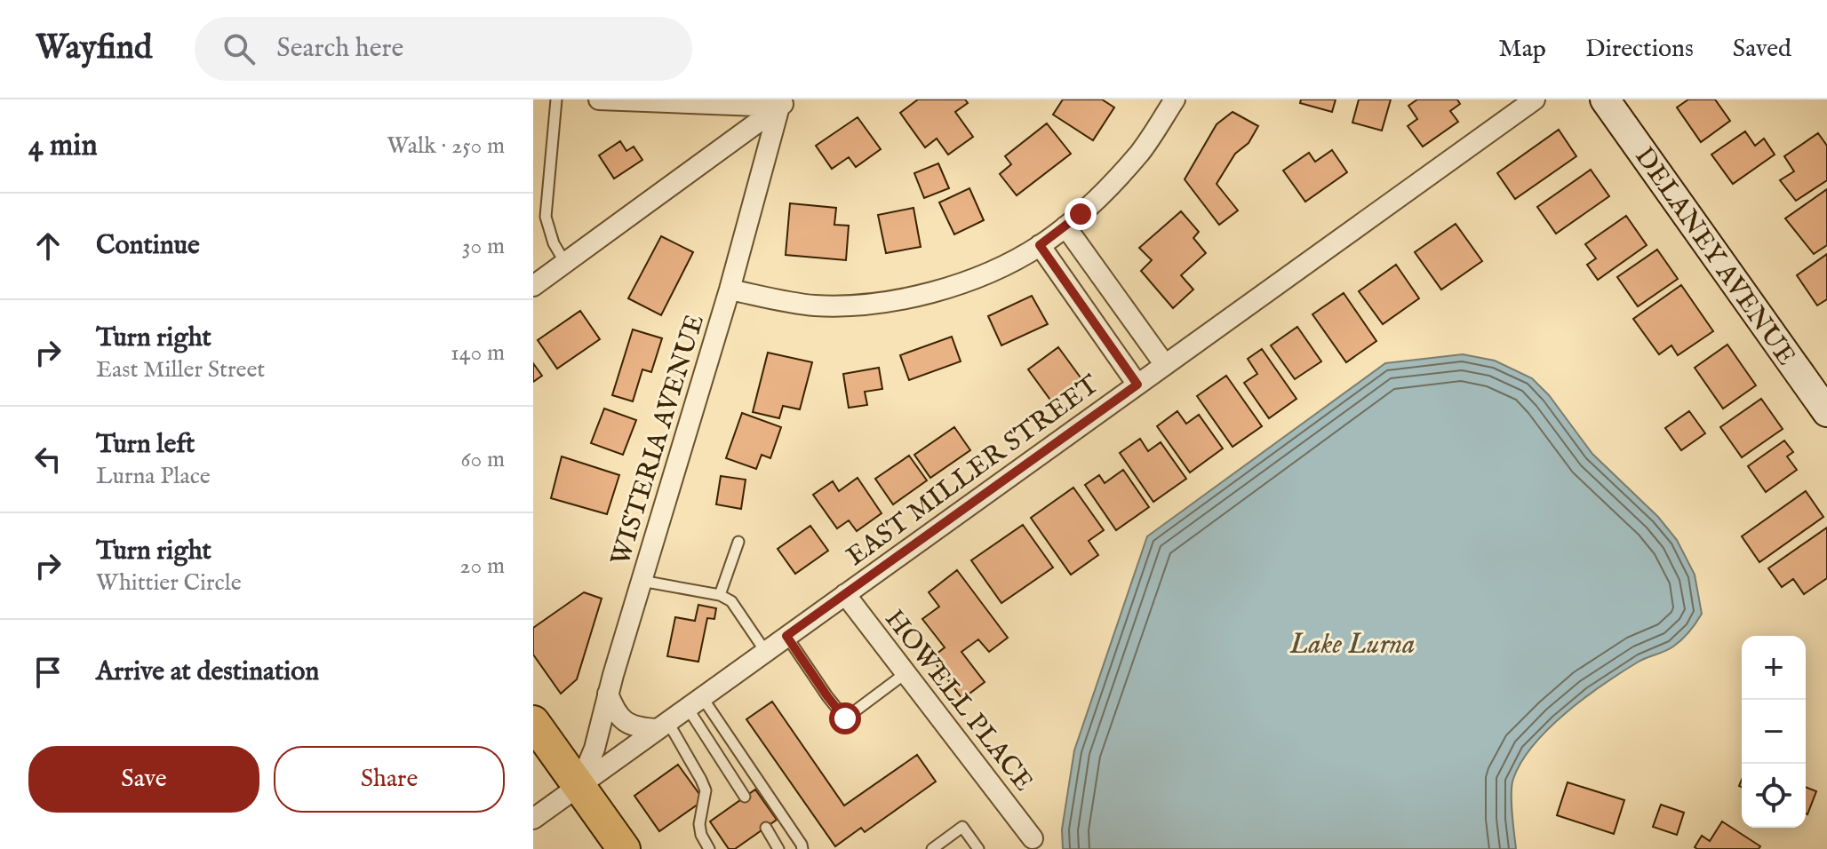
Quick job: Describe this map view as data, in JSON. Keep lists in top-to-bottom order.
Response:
{
  "streets": {
    "street": [
      "DELANEY AVENUE",
      "WISTERIA AVENUE",
      "EAST MILLER STREET",
      "HOWELL PLACE"
    ]
  },
  "crossings": [
    ["EAST MILLER STREET", "HOWELL PLACE"]
  ],
  "water": ["Lake Lurna"],
  "page": {
    "header": "Wayfind",
    "search": "Search here",
    "nav": ["Map", "Directions", "Saved"],
    "heading": ["4 min", "Walk · 250 m"],
    "list": [
      ["Continue", "30 m"],
      ["Turn right", "East Miller Street", "140 m"],
      ["Turn left", "Lurna Place", "60 m"],
      ["Turn right", "Whittier Circle", "20 m"],
      "Arrive at destination"
    ],
    "map_buttons": ["+", "−"],
    "buttons": ["Save", "Share"]
  }
}
